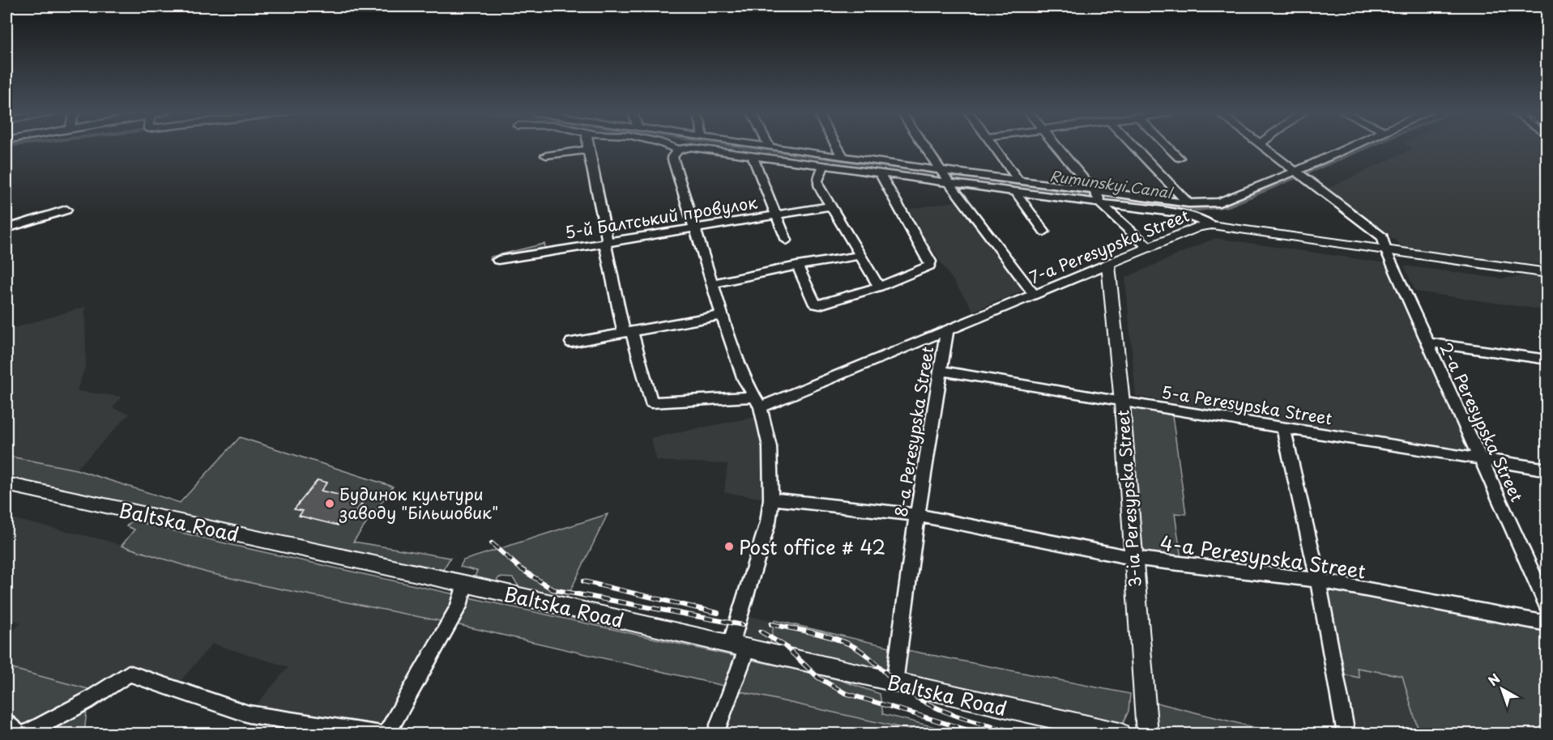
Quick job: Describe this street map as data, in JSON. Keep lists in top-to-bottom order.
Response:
{
  "streets": {
    "main road": ["7-a Peresypska Street", "3-ia Peresypska Street", "Baltska Road"],
    "street": [
      "5-й Балтський провулок",
      "5-a Peresypska Street",
      "2-a Peresypska Street",
      "8-a Peresypska Street",
      "4-a Peresypska Street"
    ]
  },
  "crossings": [
    ["7-a Peresypska Street", "2-a Peresypska Street"],
    ["7-a Peresypska Street", "8-a Peresypska Street"],
    ["7-a Peresypska Street", "3-ia Peresypska Street"],
    ["5-a Peresypska Street", "2-a Peresypska Street"],
    ["5-a Peresypska Street", "8-a Peresypska Street"],
    ["5-a Peresypska Street", "3-ia Peresypska Street"],
    ["8-a Peresypska Street", "Baltska Road"],
    ["8-a Peresypska Street", "4-a Peresypska Street"],
    ["3-ia Peresypska Street", "4-a Peresypska Street"]
  ],
  "water": ["Rumunskyi Canal"],
  "places": ["Будинок культури заводу \"Більшовик\"", "Post office # 42"],
  "north": "top left"
}
